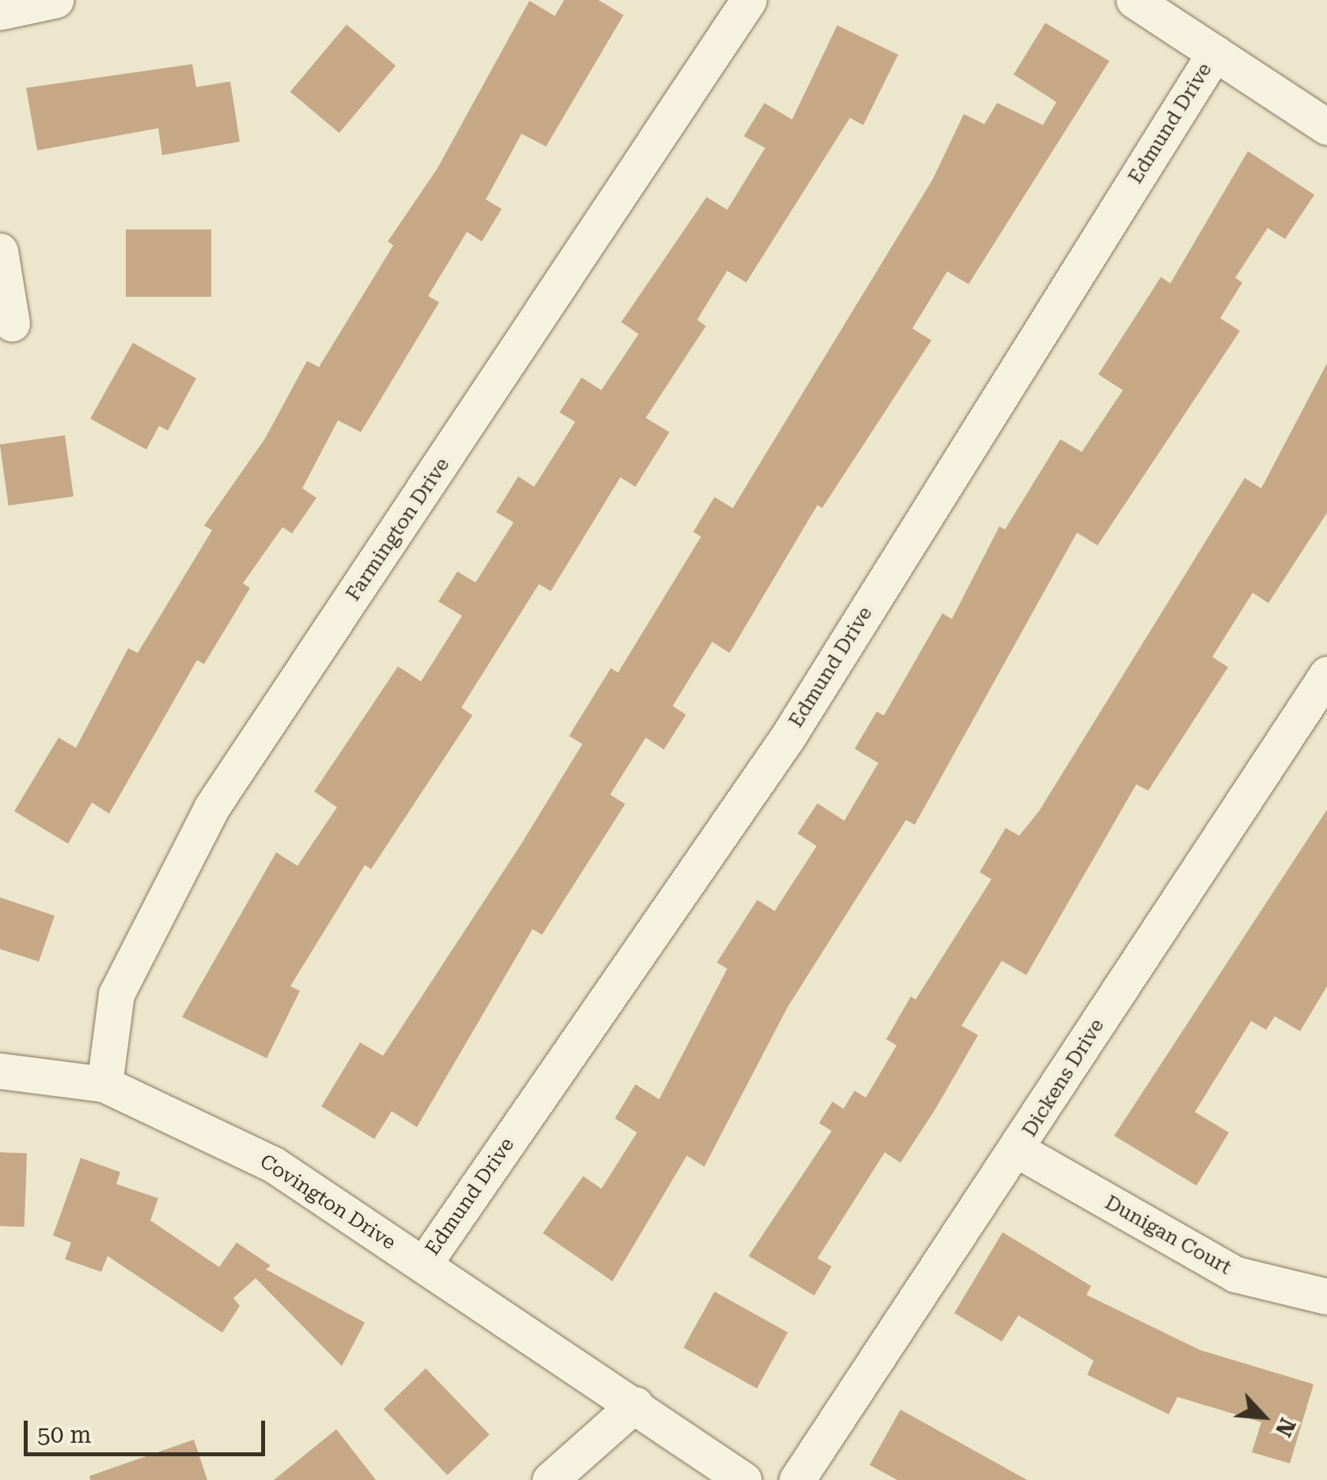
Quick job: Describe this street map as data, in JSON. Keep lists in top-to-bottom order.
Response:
{
  "streets": {
    "street": [
      "Edmund Drive",
      "Farmington Drive",
      "Dickens Drive",
      "Covington Drive",
      "Dunigan Court"
    ]
  },
  "crossings": [
    ["Edmund Drive", "Covington Drive"],
    ["Farmington Drive", "Covington Drive"],
    ["Dickens Drive", "Dunigan Court"]
  ],
  "scale_bar": "50 m",
  "north": "bottom right"
}
